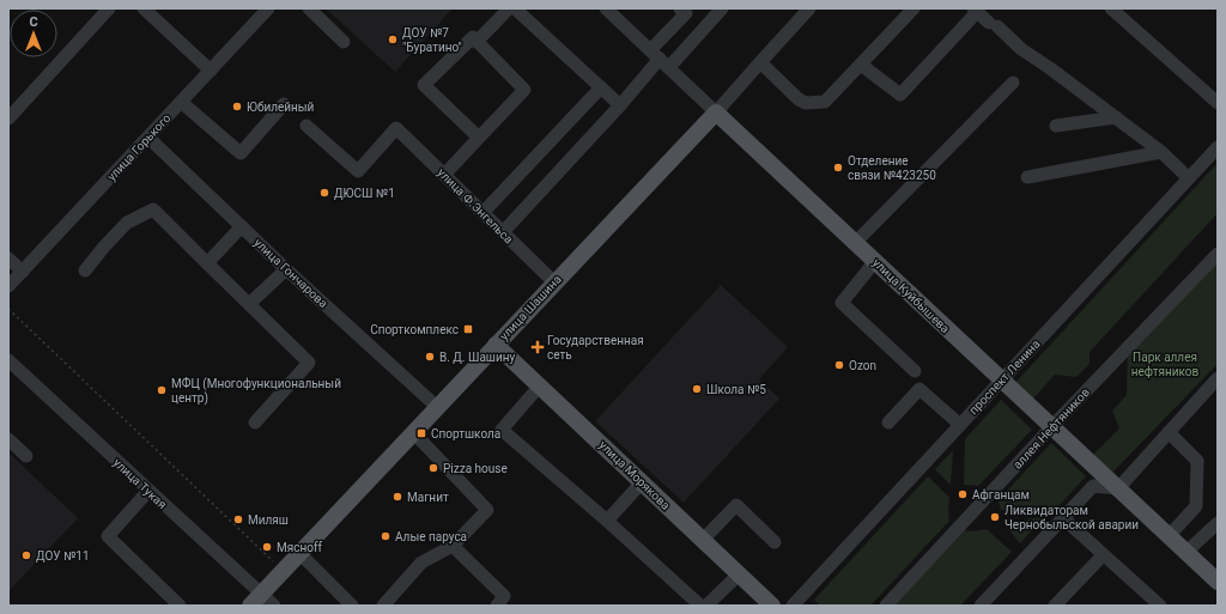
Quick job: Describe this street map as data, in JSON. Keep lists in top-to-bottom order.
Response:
{
  "streets": {
    "main road": ["улица Куйбышева", "улица Шашина", "улица Морякова"],
    "street": [
      "улица Горького",
      "улица Ф.Энгельса",
      "улица Гончарова",
      "проспект Ленина",
      "аллея Нефтяников",
      "улица Тукая"
    ]
  },
  "crossings": [
    ["улица Горького", "улица Гончарова"],
    ["улица Ф.Энгельса", "улица Шашина"],
    ["улица Гончарова", "улица Шашина"],
    ["улица Куйбышева", "улица Шашина"],
    ["улица Куйбышева", "проспект Ленина"],
    ["улица Куйбышева", "аллея Нефтяников"],
    ["улица Шашина", "улица Морякова"],
    ["улица Шашина", "улица Тукая"]
  ],
  "parks": ["Парк аллея нефтяников"],
  "places": {
    "other": [
      "ДОУ №7 \"Буратино\"",
      "Юбилейный",
      "Отделение связи №423250",
      "ДЮСШ №1",
      "В. Д. Шашину",
      "Ozon",
      "Школа №5",
      "МФЦ (Многофункциональный центр)",
      "Pizza house",
      "Афганцам",
      "Магнит",
      "Ликвидаторам Чернобыльской аварии",
      "Миляш",
      "Алые паруса",
      "Мясноff",
      "ДОУ №11"
    ],
    "transit": ["Спорткомплекс", "Спортшкола"],
    "health": ["Государственная сеть"]
  },
  "north": "top"
}
